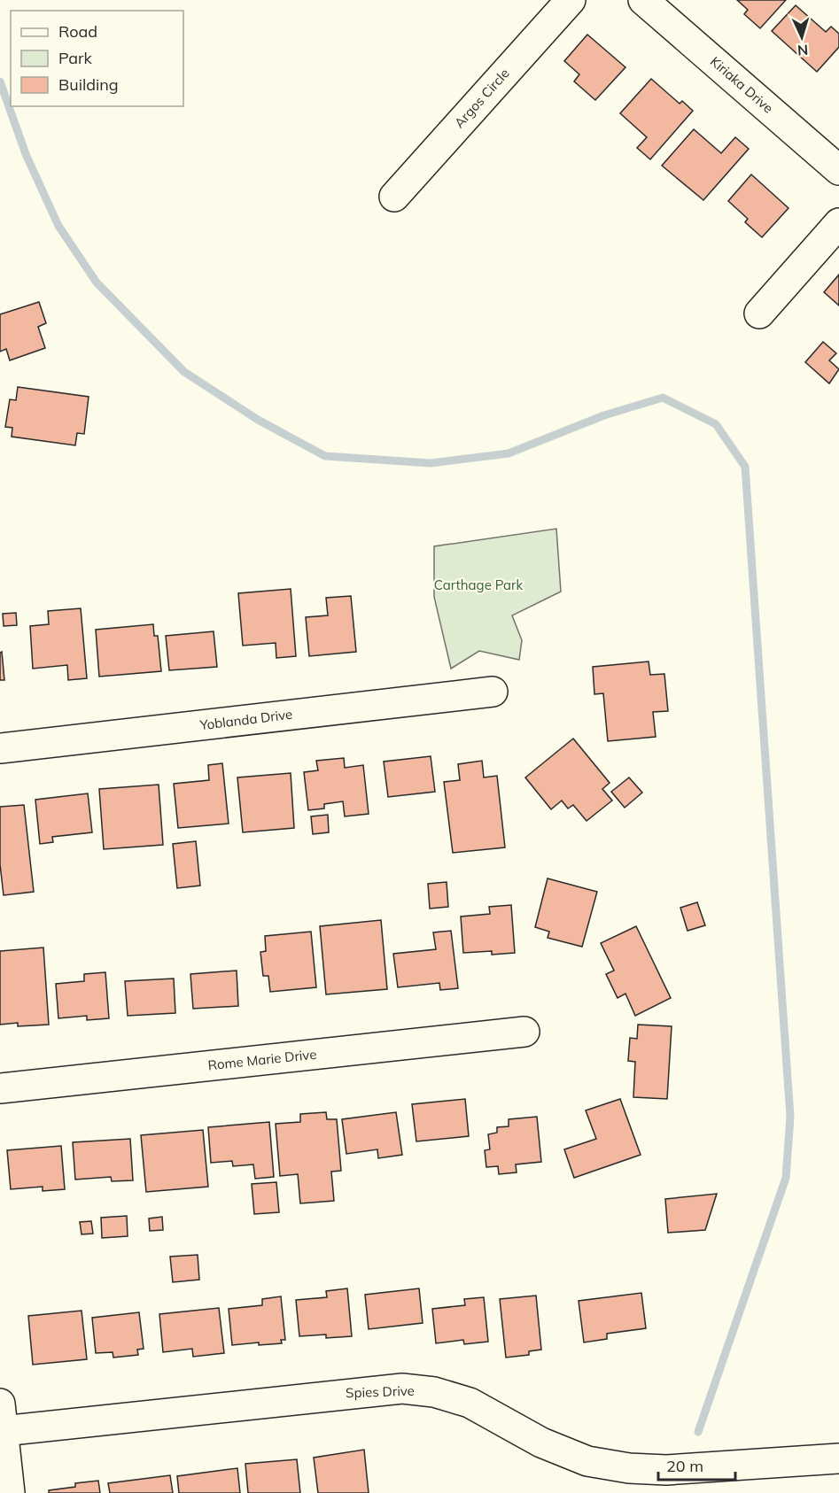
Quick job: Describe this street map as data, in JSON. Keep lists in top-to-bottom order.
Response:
{
  "streets": {
    "street": [
      "Kiriaka Drive",
      "Argos Circle",
      "Yoblanda Drive",
      "Rome Marie Drive",
      "Spies Drive"
    ]
  },
  "parks": ["Carthage Park"],
  "legend": ["Road", "Park", "Building"],
  "scale_bar": "20 m",
  "north": "bottom"
}
